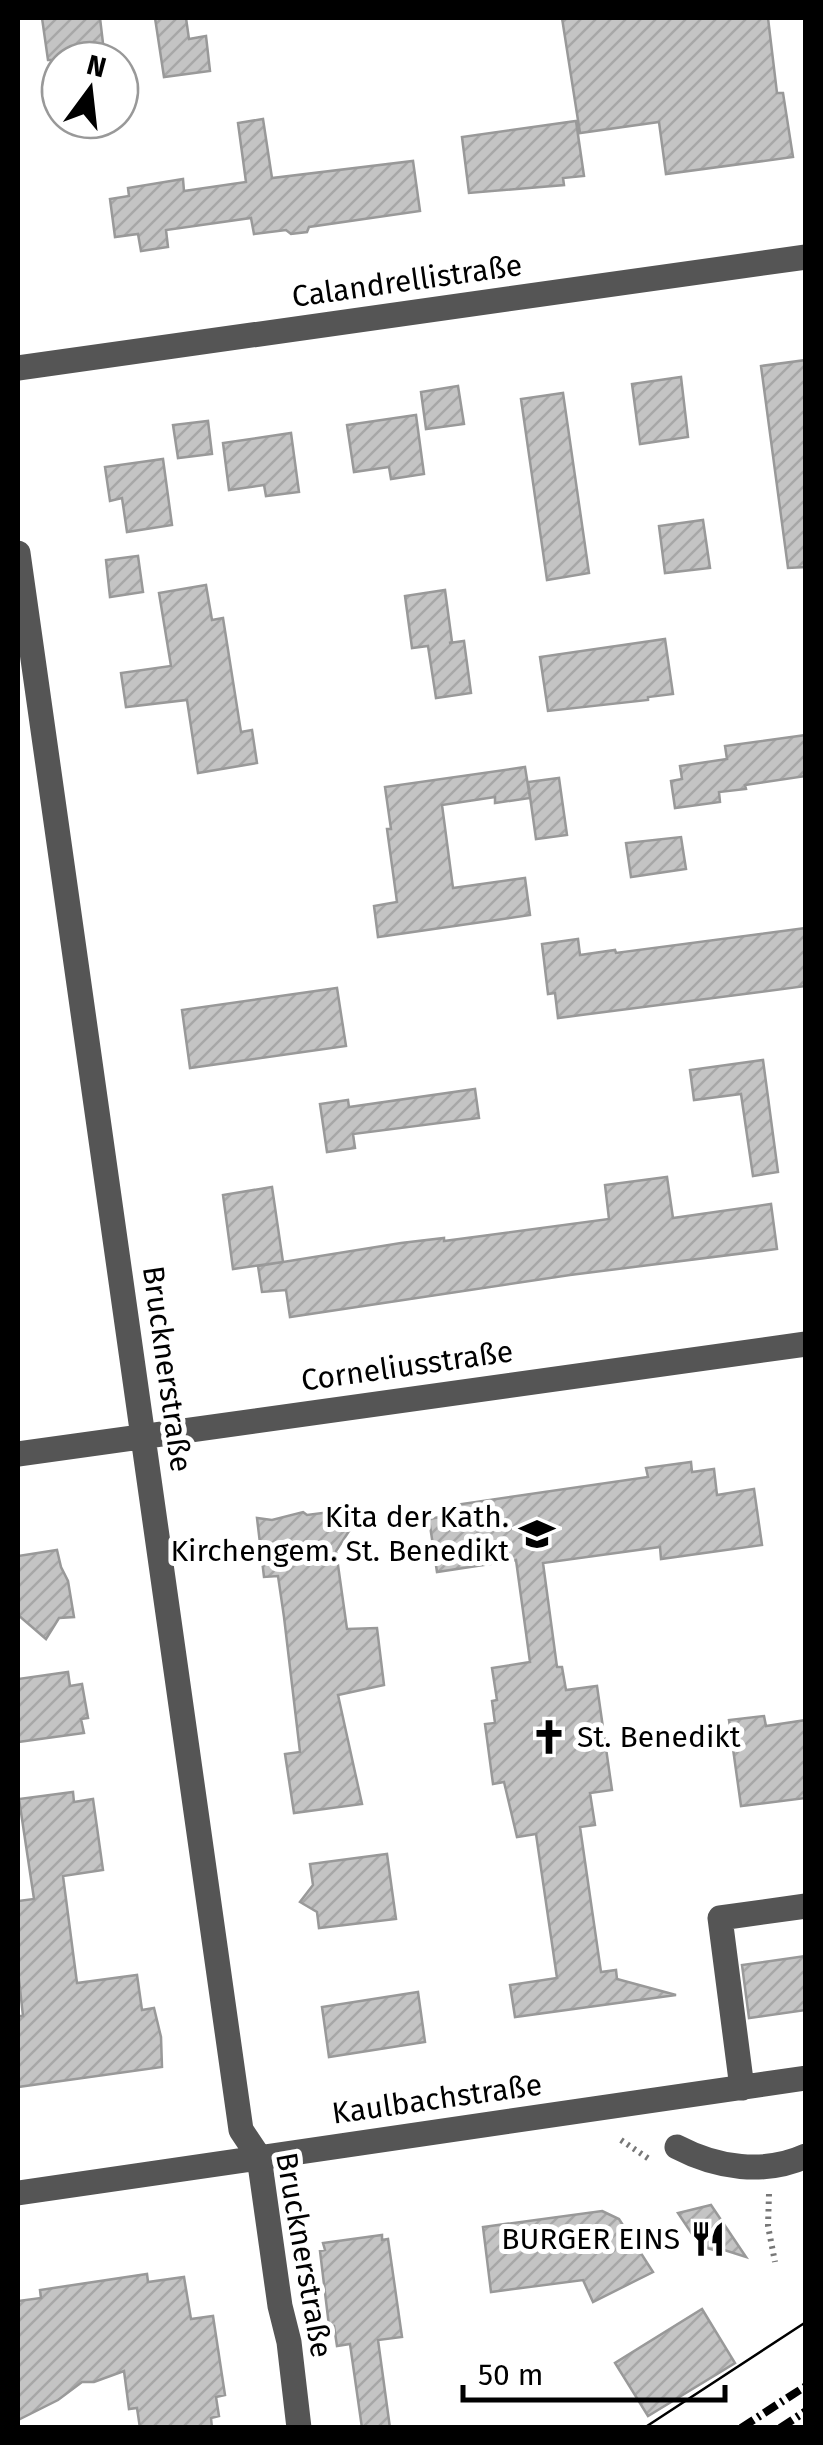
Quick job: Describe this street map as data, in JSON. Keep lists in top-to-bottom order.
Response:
{
  "streets": {
    "street": [
      "Calandrellistraße",
      "Corneliusstraße",
      "Brucknerstraße",
      "Kaulbachstraße"
    ]
  },
  "crossings": [
    ["Corneliusstraße", "Brucknerstraße"],
    ["Brucknerstraße", "Kaulbachstraße"]
  ],
  "places": {
    "school or university": ["Kita der Kath. Kirchengem. St. Benedikt"],
    "church": ["St. Benedikt"],
    "restaurant": ["BURGER EINS"]
  },
  "scale_bar": "50 m",
  "north": "top"
}
